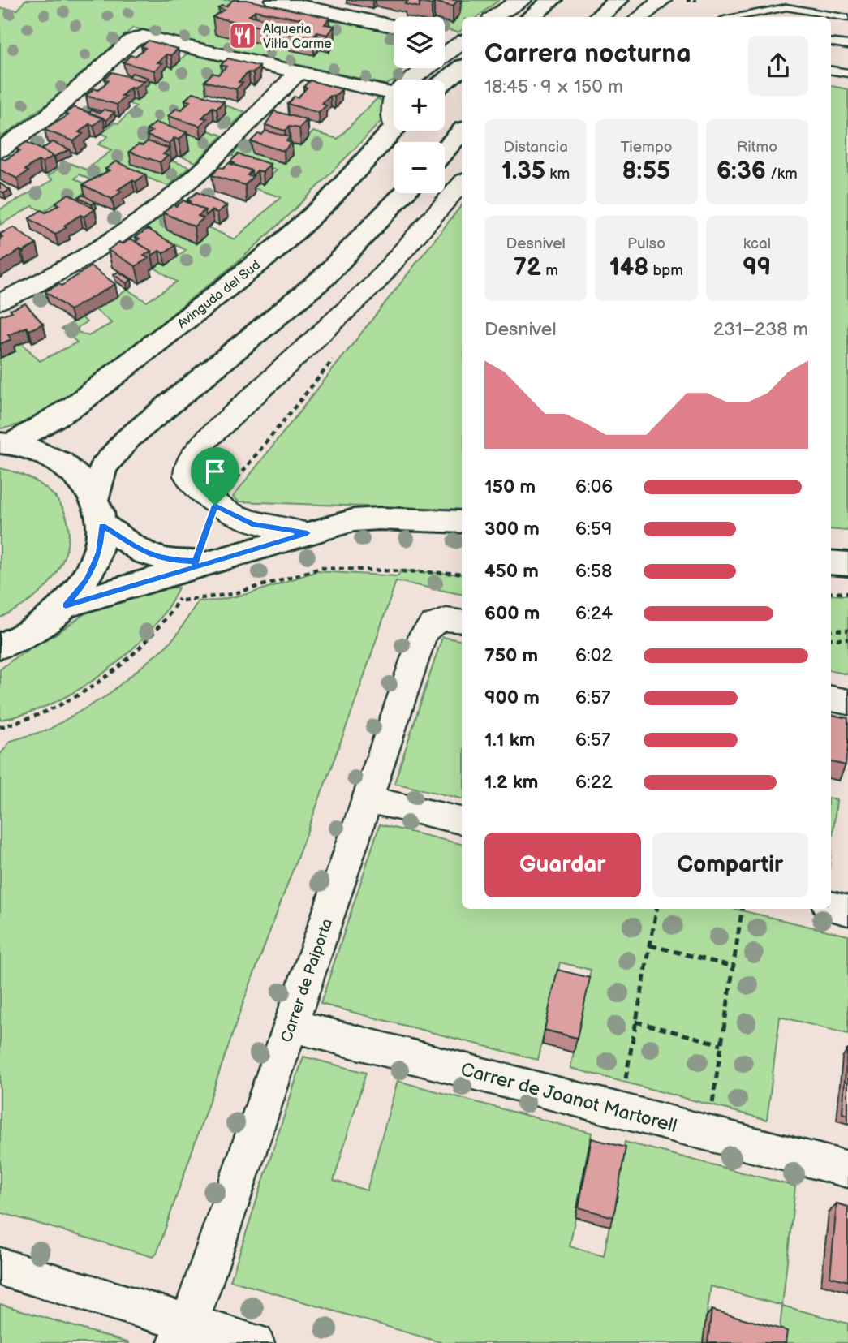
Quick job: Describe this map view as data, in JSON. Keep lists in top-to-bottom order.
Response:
{
  "streets": {
    "main road": ["Avinguda del Sud"],
    "street": ["Carrer de Paiporta", "Carrer de Joanot Martorell"]
  },
  "crossings": [
    ["Carrer de Paiporta", "Carrer de Joanot Martorell"]
  ],
  "places": {
    "restaurant": ["Alqueria Vil·la Carme"]
  },
  "page": {
    "map_buttons": ["+", "−"],
    "heading": ["Carrera nocturna", "18:45 · 9 × 150 m"],
    "stats": [
      ["Distancia", "1.35 km"],
      ["Tiempo", "8:55"],
      ["Ritmo", "6:36 /km"],
      ["Desnivel", "72 m"],
      ["Pulso", "148 bpm"],
      ["kcal", "99"]
    ],
    "chart": ["Desnivel", "231–238 m"],
    "list": [
      {
        "name": "150 m",
        "note": "6:06"
      },
      {
        "name": "300 m",
        "note": "6:59"
      },
      {
        "name": "450 m",
        "note": "6:58"
      },
      {
        "name": "600 m",
        "note": "6:24"
      },
      {
        "name": "750 m",
        "note": "6:02"
      },
      {
        "name": "900 m",
        "note": "6:57"
      },
      {
        "name": "1.1 km",
        "note": "6:57"
      },
      {
        "name": "1.2 km",
        "note": "6:22"
      }
    ],
    "buttons": ["Guardar", "Compartir"]
  }
}
